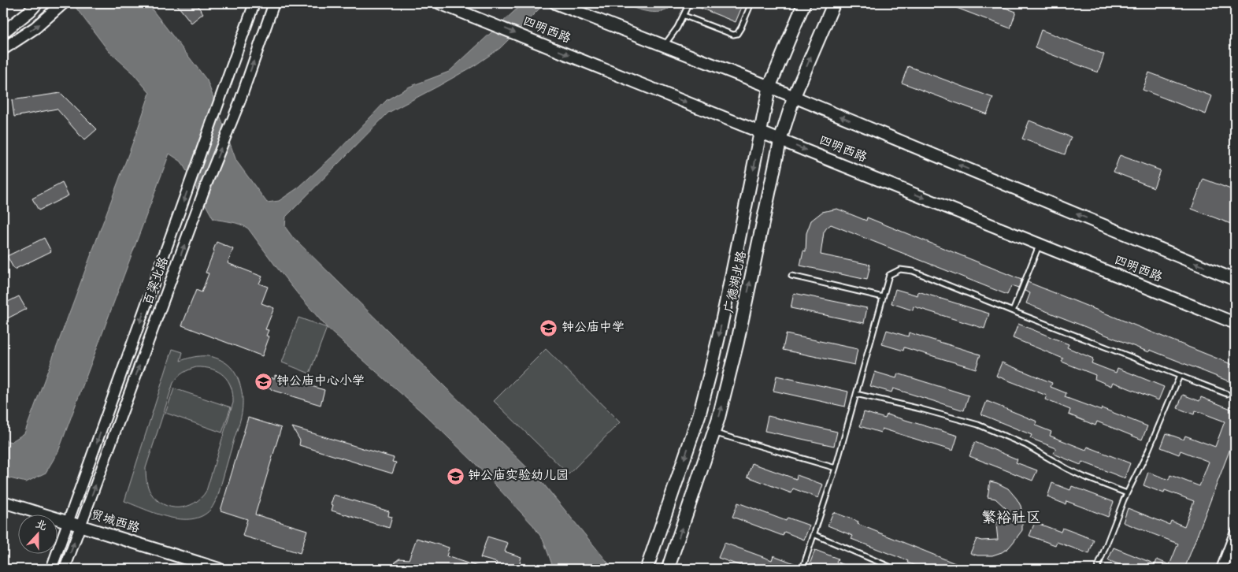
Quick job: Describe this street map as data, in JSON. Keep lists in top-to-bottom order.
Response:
{
  "streets": {
    "main road": ["四明西路", "广德湖北路", "贸城西路"],
    "street": ["百梁北路"]
  },
  "crossings": [
    ["四明西路", "广德湖北路"],
    ["百梁北路", "贸城西路"]
  ],
  "districts": ["繁裕社区"],
  "places": {
    "school or university": ["钟公庙中学", "钟公庙中心小学", "钟公庙实验幼儿园"]
  },
  "north": "top"
}
